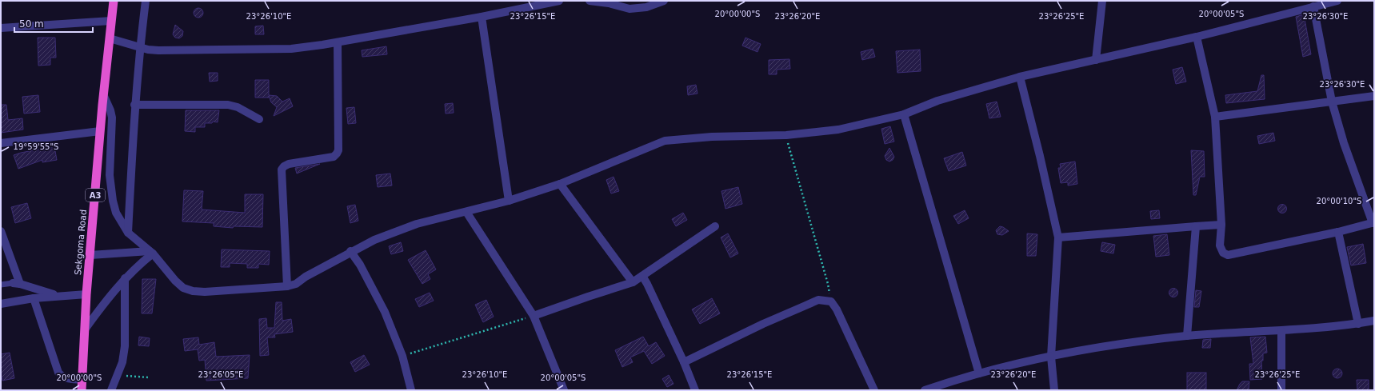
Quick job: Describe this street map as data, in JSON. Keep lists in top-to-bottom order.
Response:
{
  "streets": {
    "highway": ["A3", "Sekgoma Road"]
  },
  "scale_bar": "50 m",
  "coordinates": [
    "20°00'00\"S",
    "20°00'05\"S",
    "23°26'10\"E",
    "23°26'15\"E",
    "23°26'20\"E",
    "23°26'25\"E",
    "23°26'30\"E",
    "19°59'55\"S",
    "20°00'10\"S",
    "23°26'05\"E"
  ]
}
